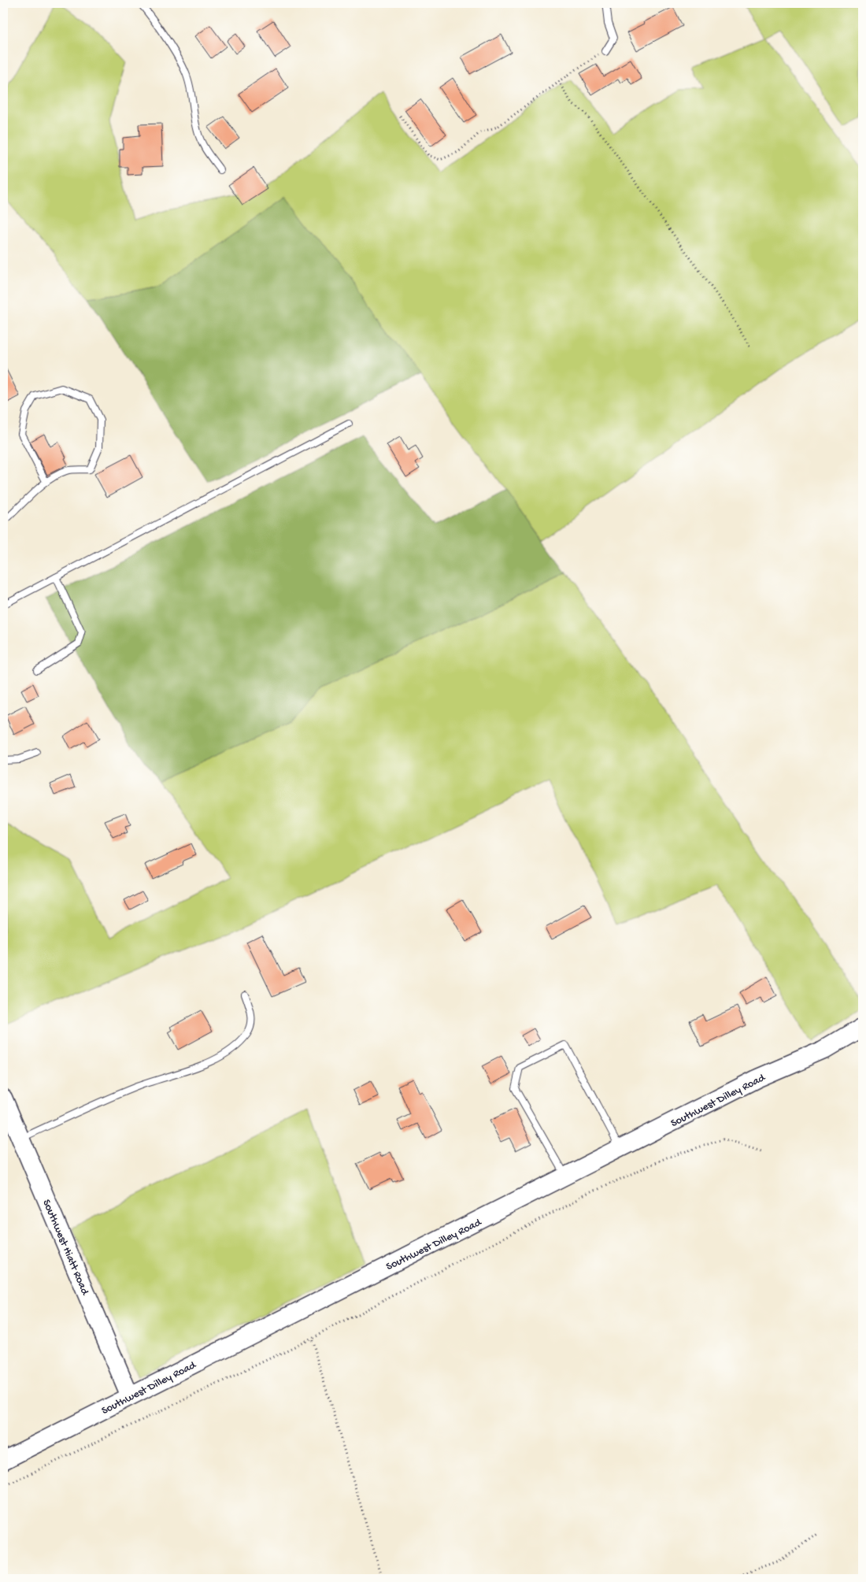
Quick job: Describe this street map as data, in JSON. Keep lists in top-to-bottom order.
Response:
{
  "streets": {
    "street": ["Southwest Dilley Road", "Southwest Hiatt Road"]
  },
  "crossings": [
    ["Southwest Dilley Road", "Southwest Hiatt Road"]
  ]
}
